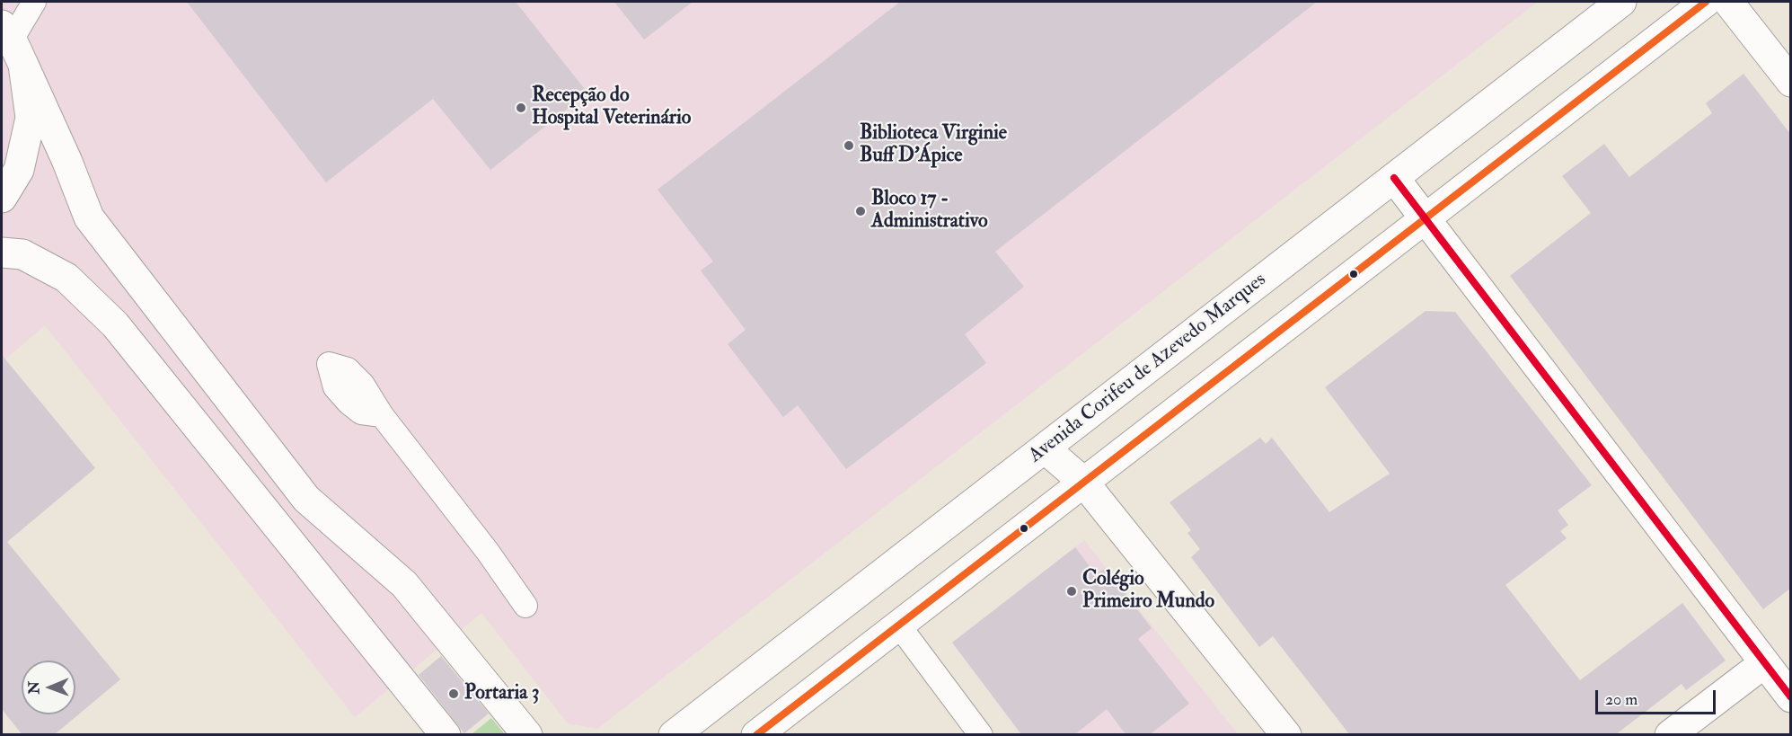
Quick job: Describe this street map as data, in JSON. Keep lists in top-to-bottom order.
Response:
{
  "streets": {
    "street": ["Avenida Corifeu de Azevedo Marques"]
  },
  "places": [
    "Recepção do Hospital Veterinário",
    "Biblioteca Virginie Buff D'Ápice",
    "Bloco 17 - Administrativo",
    "Colégio Primeiro Mundo",
    "Portaria 3"
  ],
  "scale_bar": "20 m",
  "north": "left"
}
